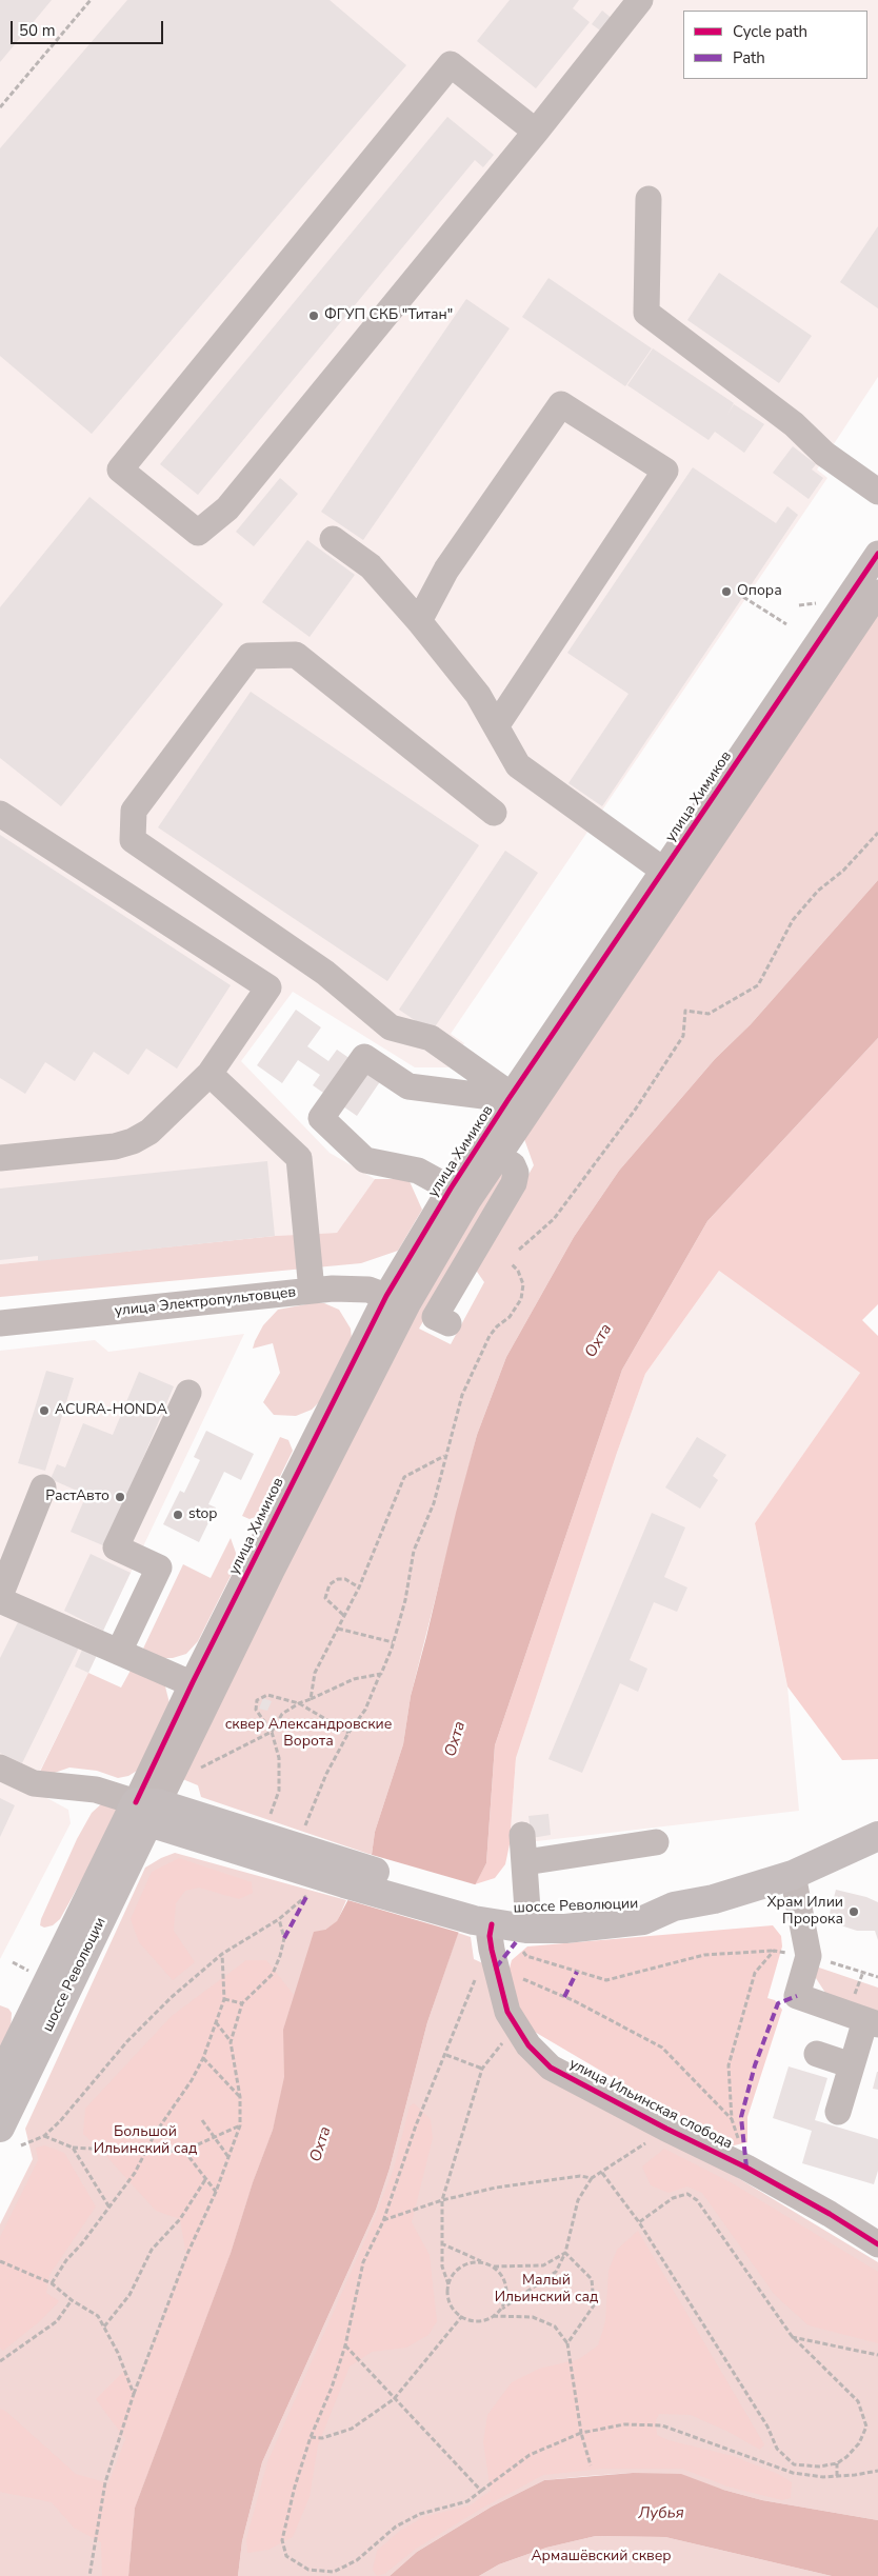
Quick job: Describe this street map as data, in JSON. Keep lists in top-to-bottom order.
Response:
{
  "streets": {
    "main road": ["шоссе Революции"],
    "street": ["улица Химиков", "улица Электропультовцев", "улица Ильинская слобода"]
  },
  "crossings": [
    ["улица Химиков", "улица Электропультовцев"],
    ["улица Химиков", "шоссе Революции"],
    ["шоссе Революции", "улица Ильинская слобода"]
  ],
  "water": ["Охта", "Лубья"],
  "parks": [
    "сквер Александровские Ворота",
    "Большой Ильинский сад",
    "Малый Ильинский сад",
    "Армашёвский сквер"
  ],
  "places": [
    "ФГУП СКБ \"Титан\"",
    "Опора",
    "ACURA-HONDA",
    "РастАвто",
    "stop",
    "Храм Илии Пророка"
  ],
  "legend": ["Cycle path", "Path"],
  "scale_bar": "50 m"
}
